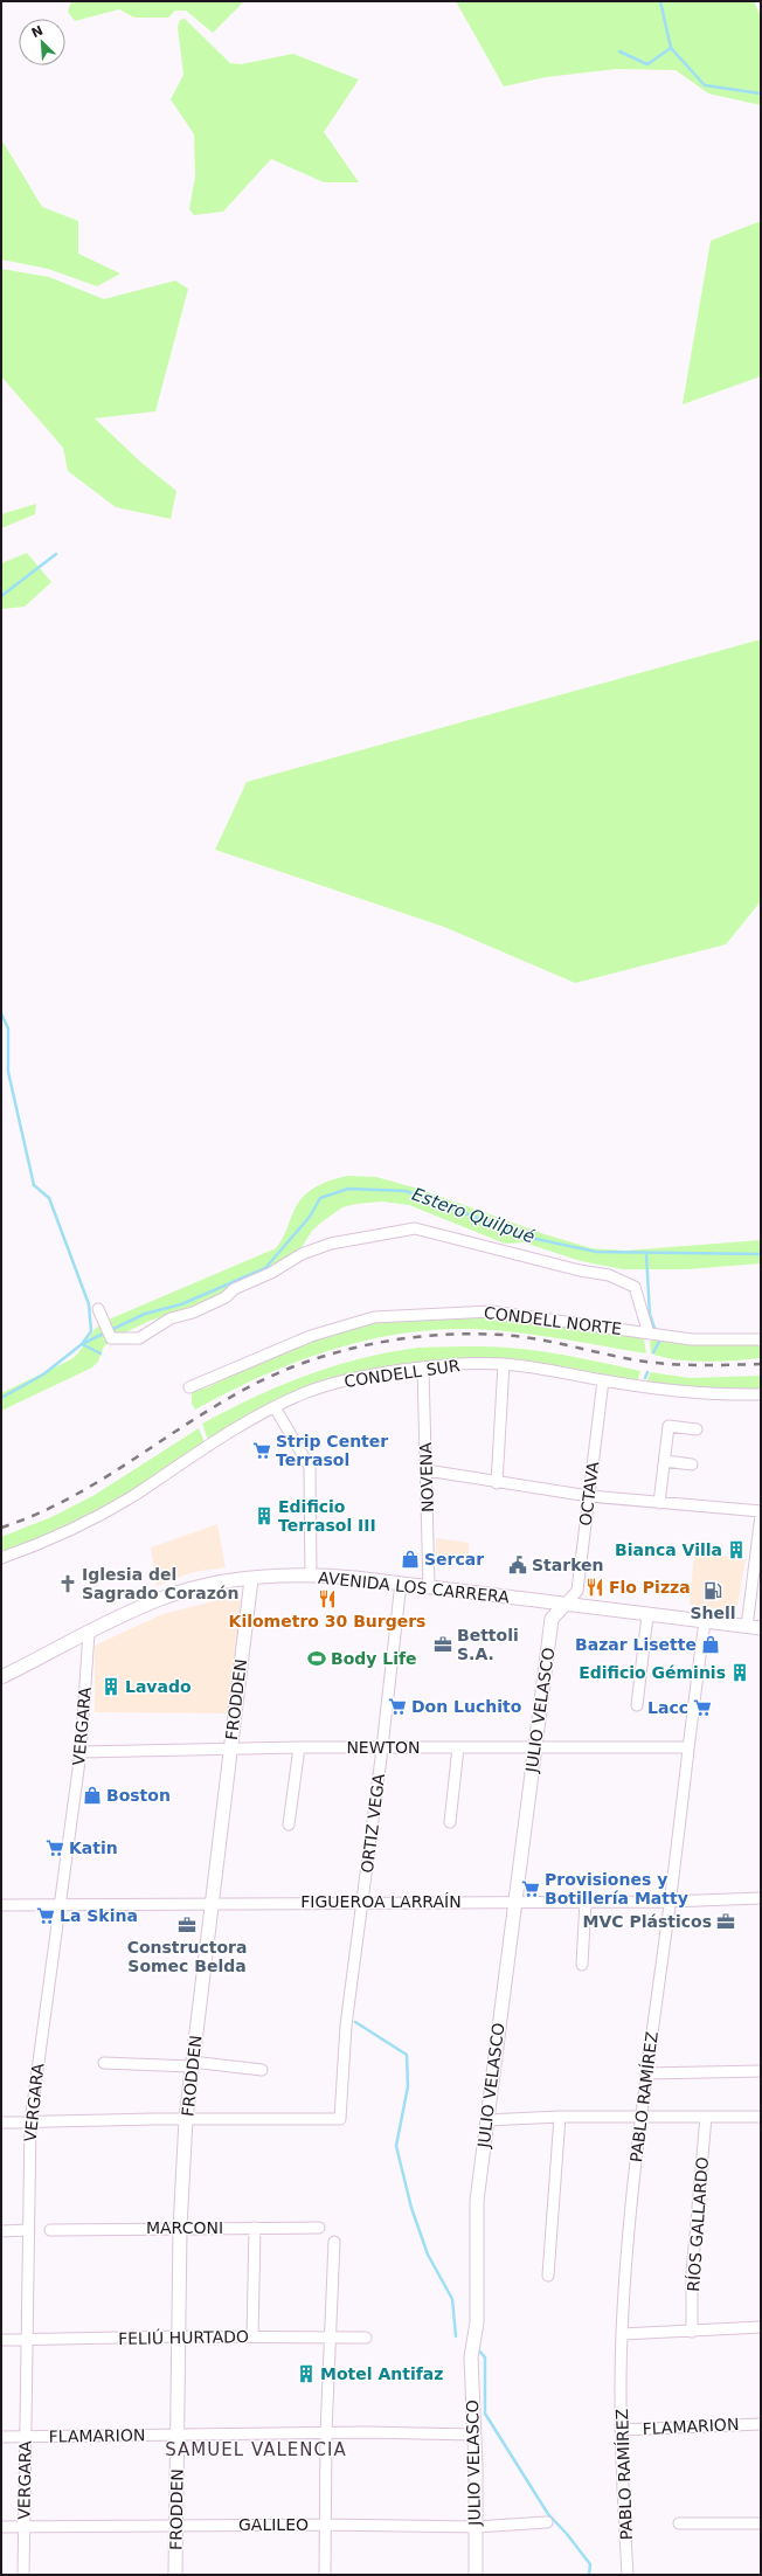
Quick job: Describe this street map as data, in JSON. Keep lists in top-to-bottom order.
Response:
{
  "streets": {
    "main road": ["AVENIDA LOS CARRERA", "FRODDEN", "JULIO VELASCO"],
    "street": [
      "CONDELL NORTE",
      "CONDELL SUR",
      "NOVENA",
      "OCTAVA",
      "VERGARA",
      "NEWTON",
      "ORTIZ VEGA",
      "FIGUEROA LARRAÍN",
      "PABLO RAMÍREZ",
      "RÍOS GALLARDO",
      "MARCONI",
      "FELIÚ HURTADO",
      "FLAMARION",
      "GALILEO"
    ]
  },
  "crossings": [
    ["CONDELL SUR", "NOVENA"],
    ["CONDELL SUR", "OCTAVA"],
    ["NOVENA", "AVENIDA LOS CARRERA"],
    ["OCTAVA", "AVENIDA LOS CARRERA"],
    ["OCTAVA", "JULIO VELASCO"],
    ["AVENIDA LOS CARRERA", "FRODDEN"],
    ["AVENIDA LOS CARRERA", "JULIO VELASCO"],
    ["AVENIDA LOS CARRERA", "VERGARA"],
    ["AVENIDA LOS CARRERA", "ORTIZ VEGA"],
    ["AVENIDA LOS CARRERA", "PABLO RAMÍREZ"],
    ["FRODDEN", "NEWTON"],
    ["FRODDEN", "ORTIZ VEGA"],
    ["FRODDEN", "FIGUEROA LARRAÍN"],
    ["FRODDEN", "MARCONI"],
    ["FRODDEN", "FELIÚ HURTADO"],
    ["FRODDEN", "FLAMARION"],
    ["FRODDEN", "GALILEO"],
    ["JULIO VELASCO", "NEWTON"],
    ["JULIO VELASCO", "FIGUEROA LARRAÍN"],
    ["JULIO VELASCO", "FLAMARION"],
    ["JULIO VELASCO", "GALILEO"],
    ["VERGARA", "NEWTON"],
    ["VERGARA", "FIGUEROA LARRAÍN"],
    ["VERGARA", "FELIÚ HURTADO"],
    ["VERGARA", "FLAMARION"],
    ["VERGARA", "GALILEO"],
    ["NEWTON", "ORTIZ VEGA"],
    ["NEWTON", "PABLO RAMÍREZ"],
    ["ORTIZ VEGA", "FIGUEROA LARRAÍN"],
    ["FIGUEROA LARRAÍN", "PABLO RAMÍREZ"],
    ["PABLO RAMÍREZ", "FLAMARION"]
  ],
  "districts": ["SAMUEL VALENCIA"],
  "water": ["Estero Quilpué"],
  "places": {
    "supermarket": [
      "Strip Center Terrasol",
      "Don Luchito",
      "Lacc",
      "Katin",
      "Provisiones y Botillería Matty",
      "La Skina"
    ],
    "building": [
      "Edificio Terrasol III",
      "Bianca Villa",
      "Edificio Géminis",
      "Lavado",
      "Motel Antifaz"
    ],
    "shop": ["Sercar", "Bazar Lisette", "Boston"],
    "public building": ["Starken"],
    "church": ["Iglesia del Sagrado Corazón"],
    "restaurant": ["Flo Pizza", "Kilometro 30 Burgers"],
    "fuel station": ["Shell"],
    "office": ["Bettoli S.A.", "MVC Plásticos", "Constructora Somec Belda"],
    "sports": ["Body Life"]
  },
  "north": "top left"
}
